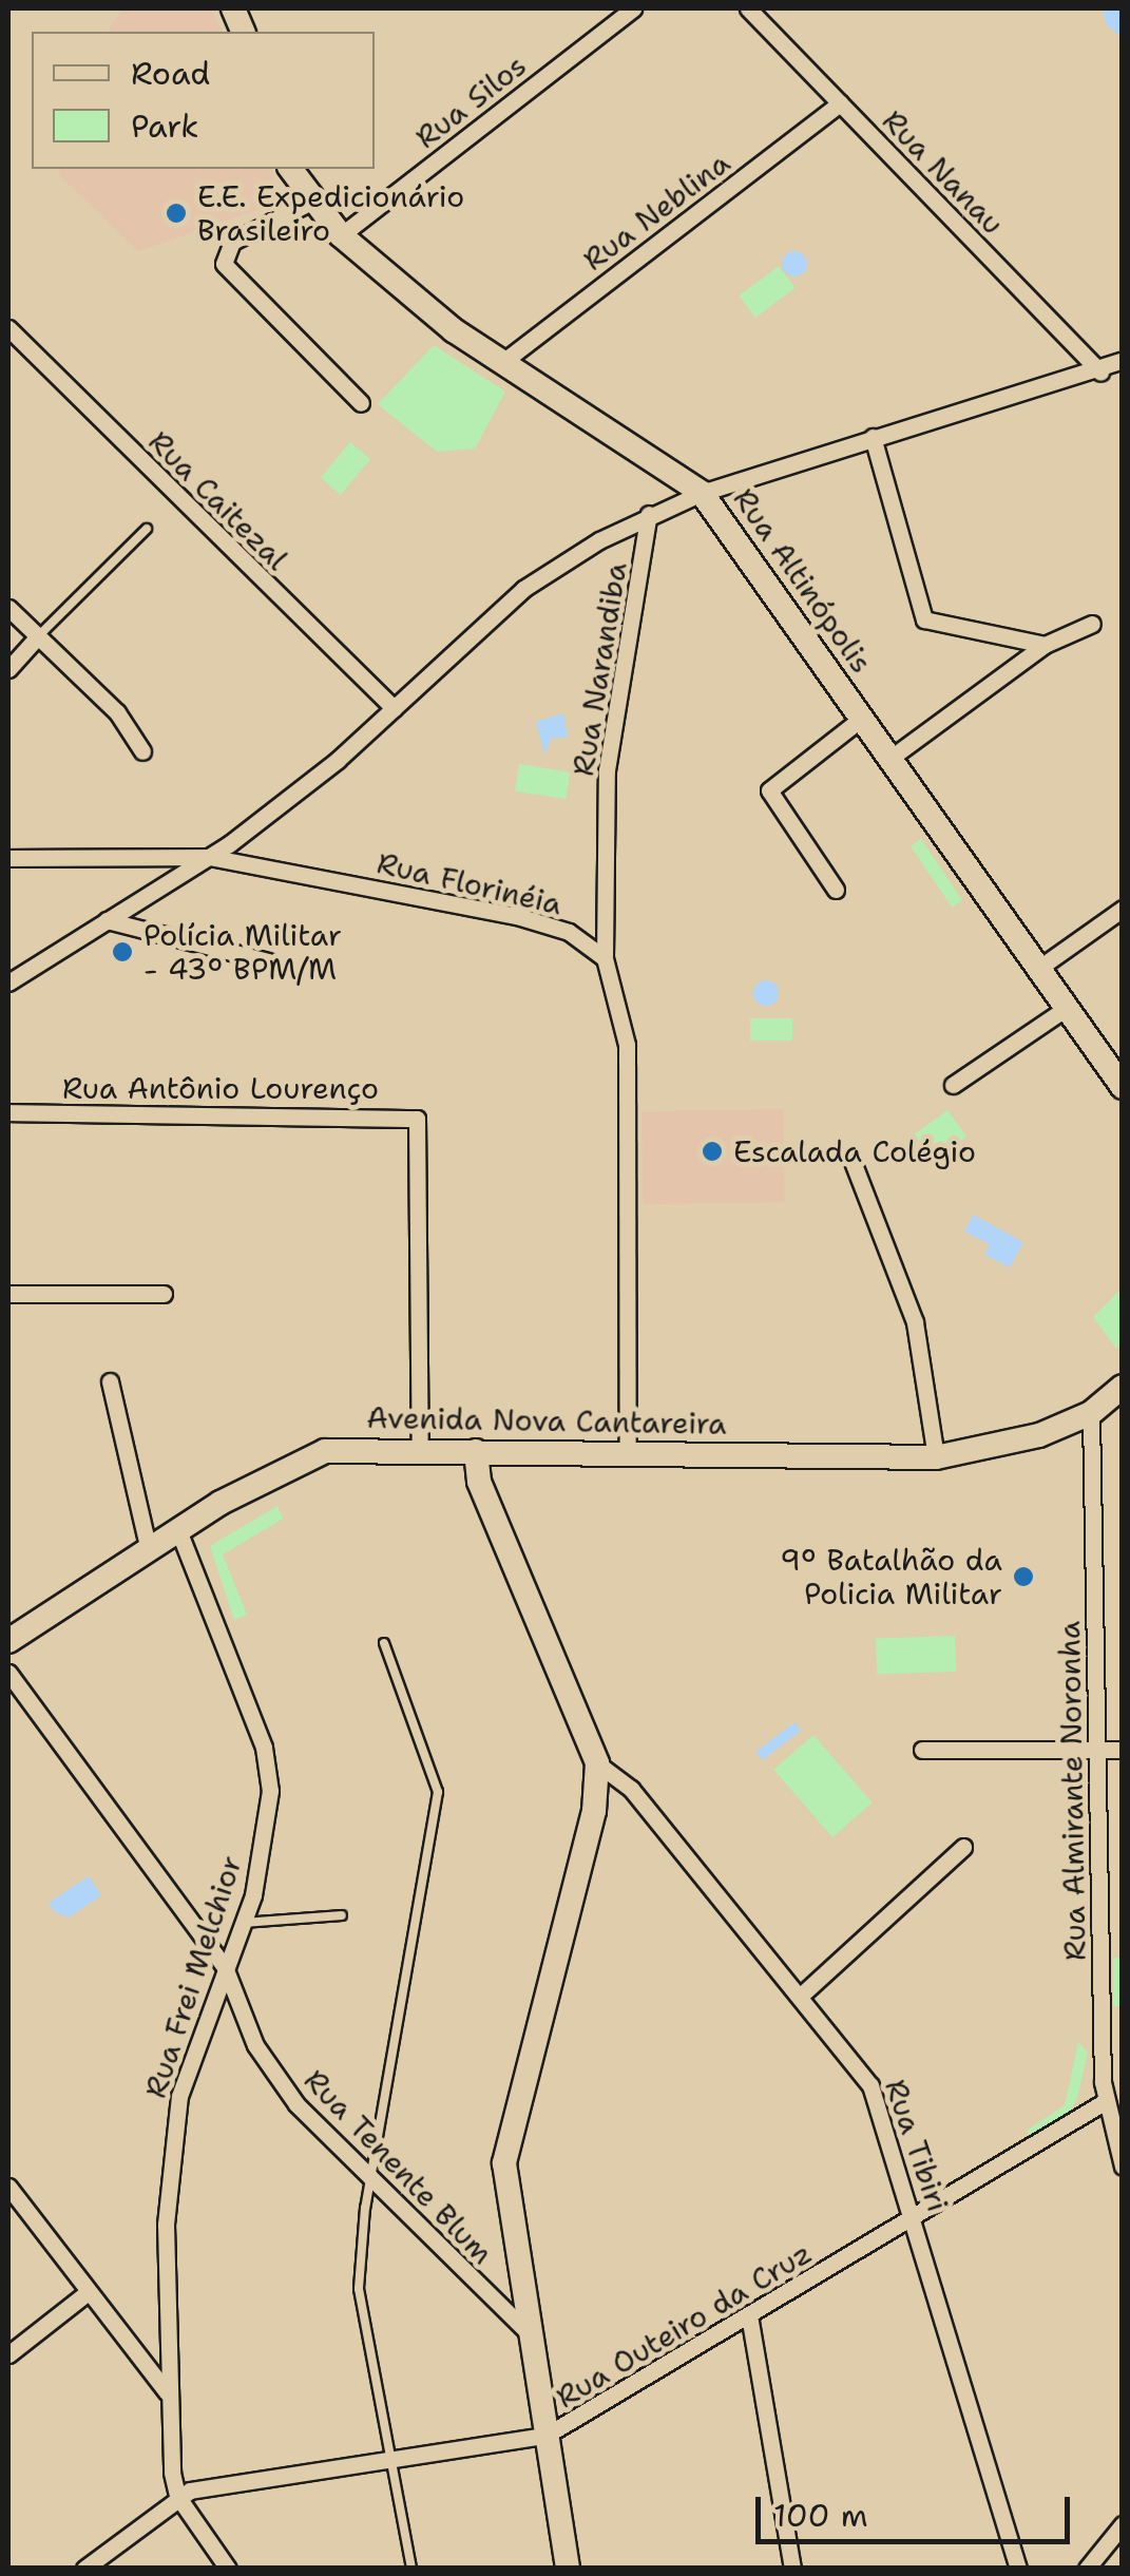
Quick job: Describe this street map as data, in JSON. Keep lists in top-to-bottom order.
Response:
{
  "streets": {
    "main road": ["Rua Altinópolis", "Avenida Nova Cantareira"],
    "street": [
      "Rua Silos",
      "Rua Nanau",
      "Rua Neblina",
      "Rua Caitezal",
      "Rua Narandiba",
      "Rua Florinéia",
      "Rua Antônio Lourenço",
      "Rua Almirante Noronha",
      "Rua Frei Melchior",
      "Rua Tibiri",
      "Rua Tenente Blum",
      "Rua Outeiro da Cruz"
    ]
  },
  "crossings": [
    ["Rua Silos", "Rua Altinópolis"],
    ["Rua Nanau", "Rua Neblina"],
    ["Rua Neblina", "Rua Altinópolis"],
    ["Rua Narandiba", "Rua Florinéia"],
    ["Rua Antônio Lourenço", "Avenida Nova Cantareira"],
    ["Avenida Nova Cantareira", "Rua Almirante Noronha"],
    ["Avenida Nova Cantareira", "Rua Frei Melchior"],
    ["Rua Almirante Noronha", "Rua Outeiro da Cruz"],
    ["Rua Frei Melchior", "Rua Tenente Blum"],
    ["Rua Frei Melchior", "Rua Outeiro da Cruz"],
    ["Rua Tibiri", "Rua Outeiro da Cruz"]
  ],
  "places": [
    "E.E. Expedicionário Brasileiro",
    "Polícia Militar - 43º BPM/M",
    "Escalada Colégio",
    "9º Batalhão da Policia Militar"
  ],
  "legend": ["Road", "Park"],
  "scale_bar": "100 m"
}
